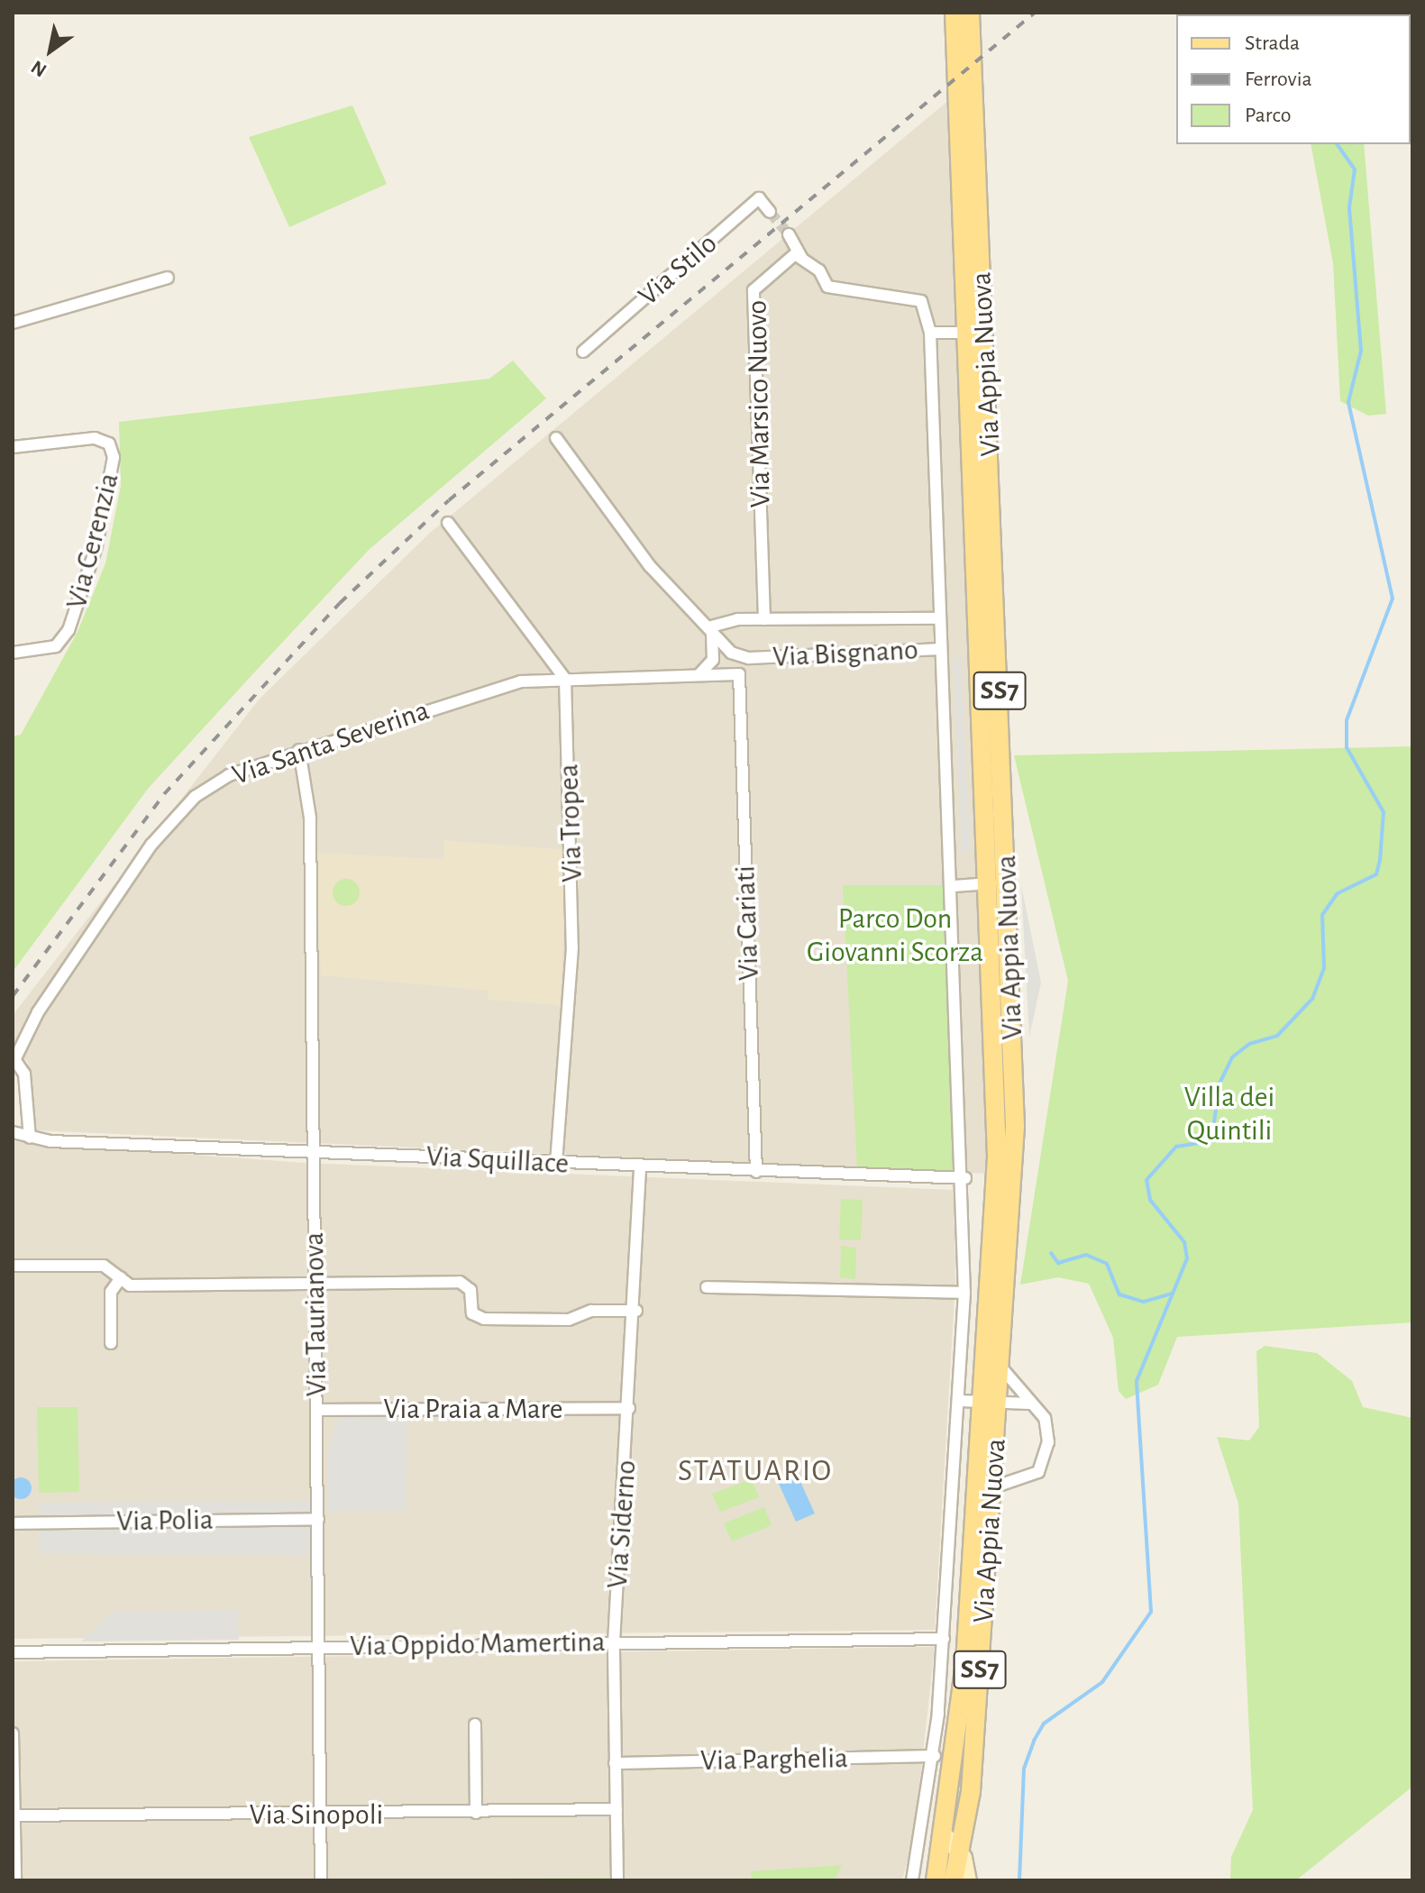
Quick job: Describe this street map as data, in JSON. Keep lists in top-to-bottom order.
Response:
{
  "streets": {
    "main road": ["Via Appia Nuova", "SS7"],
    "street": [
      "Via Stilo",
      "Via Marsico Nuovo",
      "Via Cerenzia",
      "Via Bisgnano",
      "Via Santa Severina",
      "Via Tropea",
      "Via Cariati",
      "Via Squillace",
      "Via Taurianova",
      "Via Praia a Mare",
      "Via Polia",
      "Via Siderno",
      "Via Oppido Mamertina",
      "Via Parghelia",
      "Via Sinopoli"
    ]
  },
  "crossings": [
    ["Via Appia Nuova", "Via Bisgnano"],
    ["Via Appia Nuova", "Via Squillace"],
    ["Via Appia Nuova", "Via Oppido Mamertina"],
    ["Via Appia Nuova", "Via Parghelia"],
    ["Via Santa Severina", "Via Tropea"],
    ["Via Santa Severina", "Via Cariati"],
    ["Via Santa Severina", "Via Taurianova"],
    ["Via Tropea", "Via Squillace"],
    ["Via Cariati", "Via Squillace"],
    ["Via Squillace", "Via Taurianova"],
    ["Via Squillace", "Via Siderno"],
    ["Via Taurianova", "Via Praia a Mare"],
    ["Via Taurianova", "Via Polia"],
    ["Via Taurianova", "Via Oppido Mamertina"],
    ["Via Taurianova", "Via Sinopoli"],
    ["Via Praia a Mare", "Via Siderno"],
    ["Via Siderno", "Via Oppido Mamertina"],
    ["Via Siderno", "Via Parghelia"],
    ["Via Siderno", "Via Sinopoli"]
  ],
  "districts": ["STATUARIO"],
  "parks": ["Parco Don Giovanni Scorza", "Villa dei Quintili"],
  "legend": ["Strada", "Ferrovia", "Parco"],
  "north": "bottom left"
}
